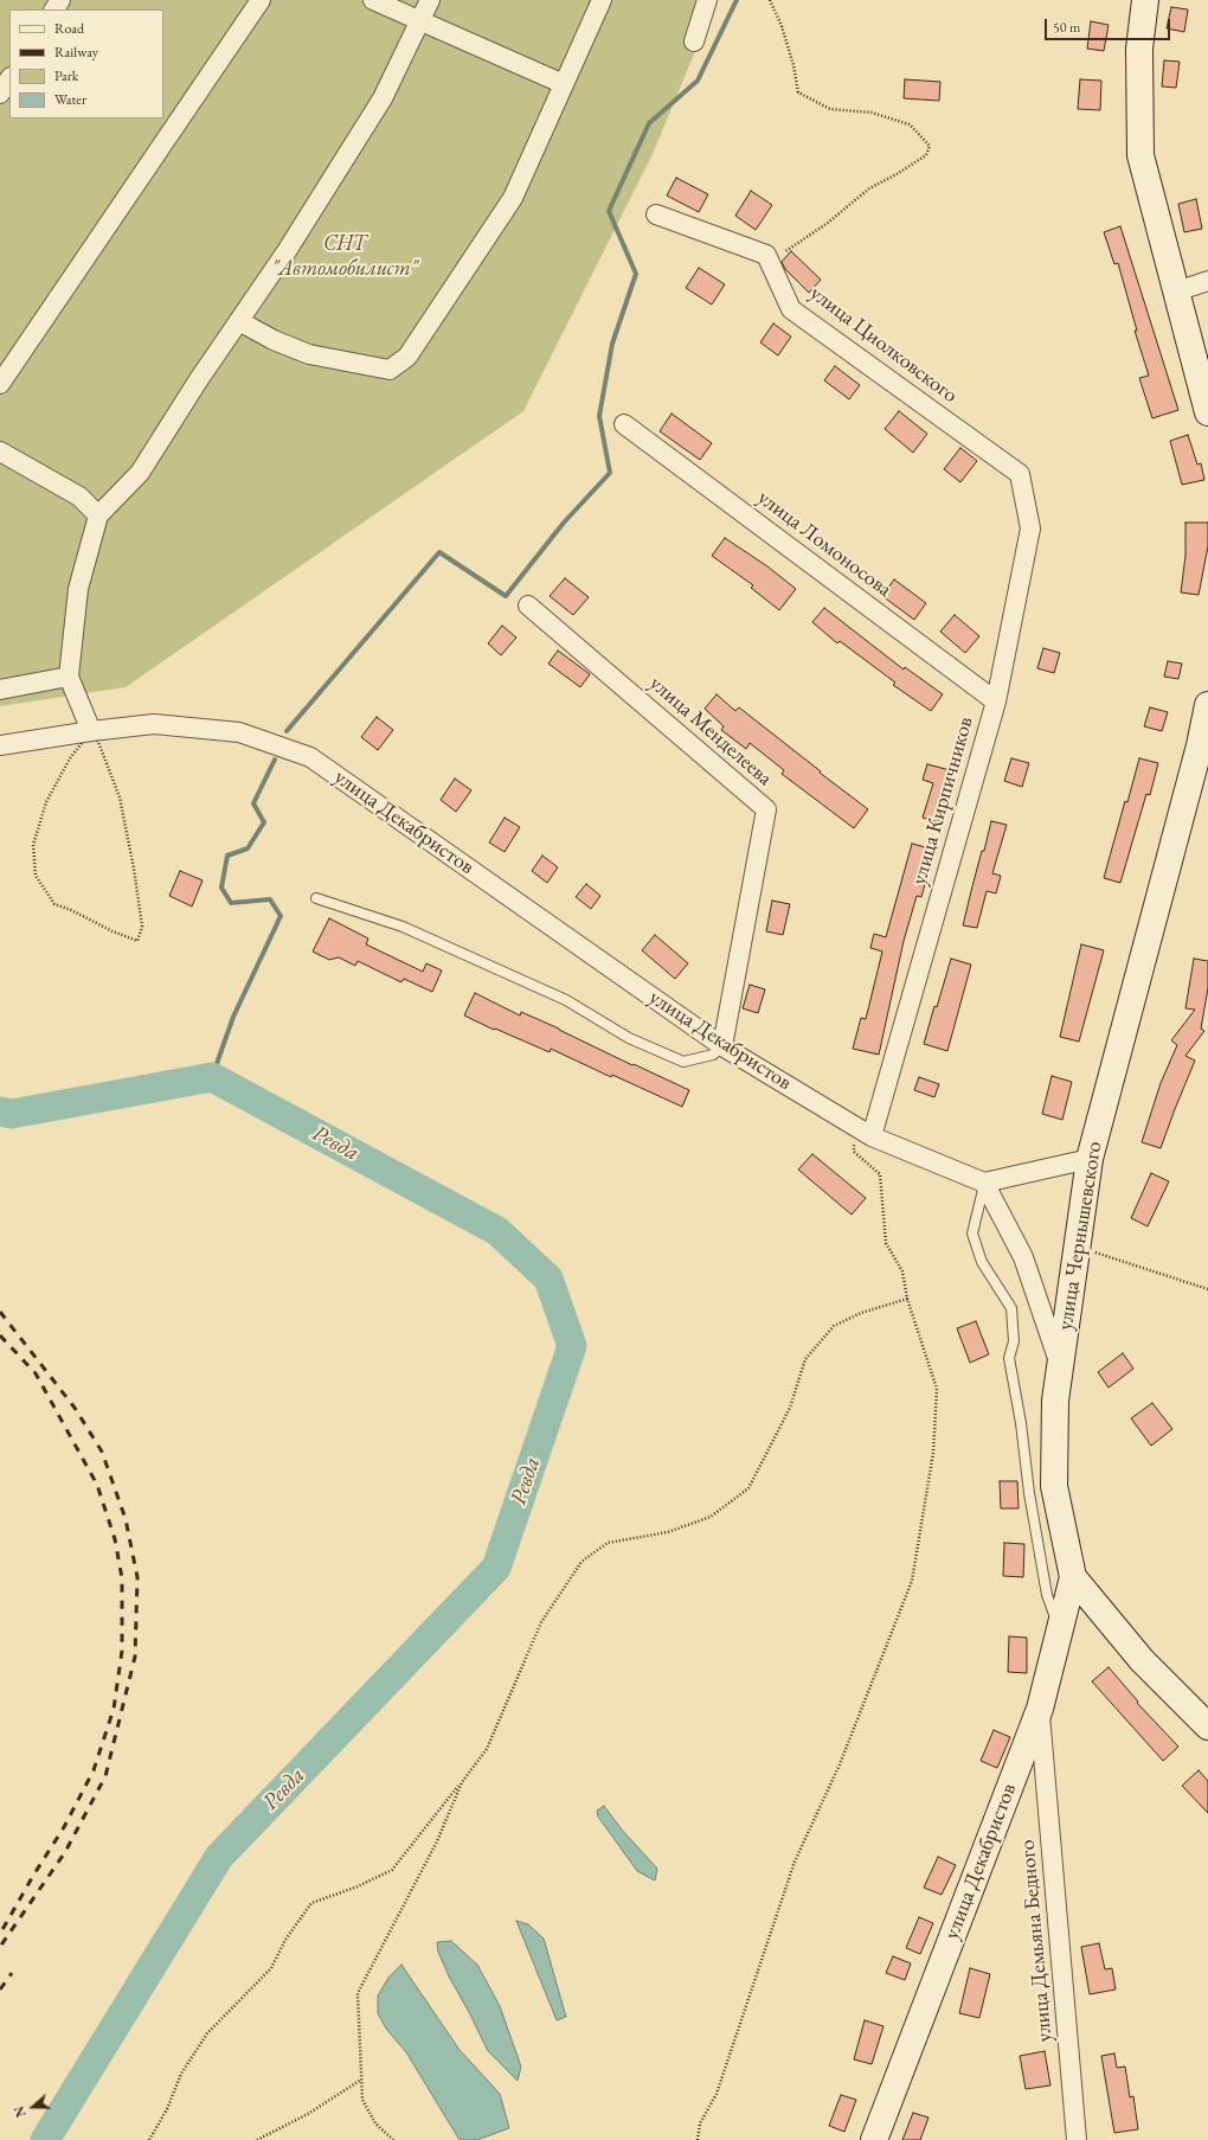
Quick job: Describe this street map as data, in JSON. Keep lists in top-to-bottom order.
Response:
{
  "streets": {
    "main road": ["улица Декабристов", "улица Чернышевского"],
    "street": [
      "улица Циолковского",
      "улица Ломоносова",
      "улица Менделеева",
      "улица Кирпичников",
      "улица Демьяна Бедного"
    ]
  },
  "crossings": [
    ["улица Циолковского", "улица Кирпичников"],
    ["улица Ломоносова", "улица Кирпичников"],
    ["улица Менделеева", "улица Декабристов"],
    ["улица Кирпичников", "улица Декабристов"],
    ["улица Декабристов", "улица Чернышевского"],
    ["улица Декабристов", "улица Демьяна Бедного"]
  ],
  "water": ["Ревда"],
  "parks": ["СНТ \"Автомобилист\""],
  "legend": [
    "Road",
    "Railway",
    "Park",
    "Water"
  ],
  "scale_bar": "50 m",
  "north": "left"
}
